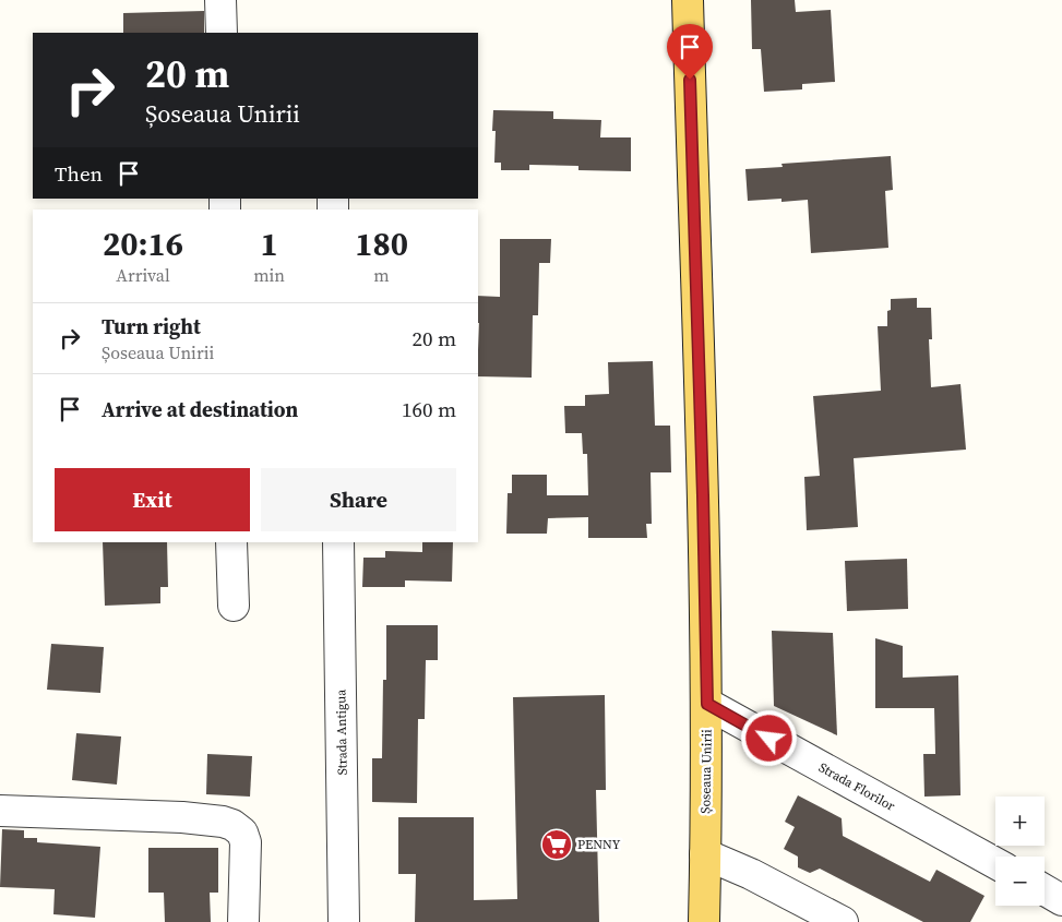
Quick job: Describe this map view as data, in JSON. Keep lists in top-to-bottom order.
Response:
{
  "streets": {
    "main road": ["Șoseaua Unirii"],
    "street": ["Strada Antigua", "Strada Florilor"]
  },
  "crossings": [
    ["Șoseaua Unirii", "Strada Florilor"]
  ],
  "places": {
    "supermarket": ["PENNY"]
  },
  "page": {
    "turn": ["20 m", "Șoseaua Unirii"],
    "then": "Then",
    "eta": [
      "20:16",
      "Arrival",
      "1",
      "min",
      "180",
      "m"
    ],
    "list": [
      {
        "name": "Turn right",
        "note": "Șoseaua Unirii",
        "value": "20 m"
      },
      {
        "name": "Arrive at destination",
        "value": "160 m"
      }
    ],
    "buttons": ["Exit", "Share"],
    "map_buttons": ["+", "−"]
  }
}
